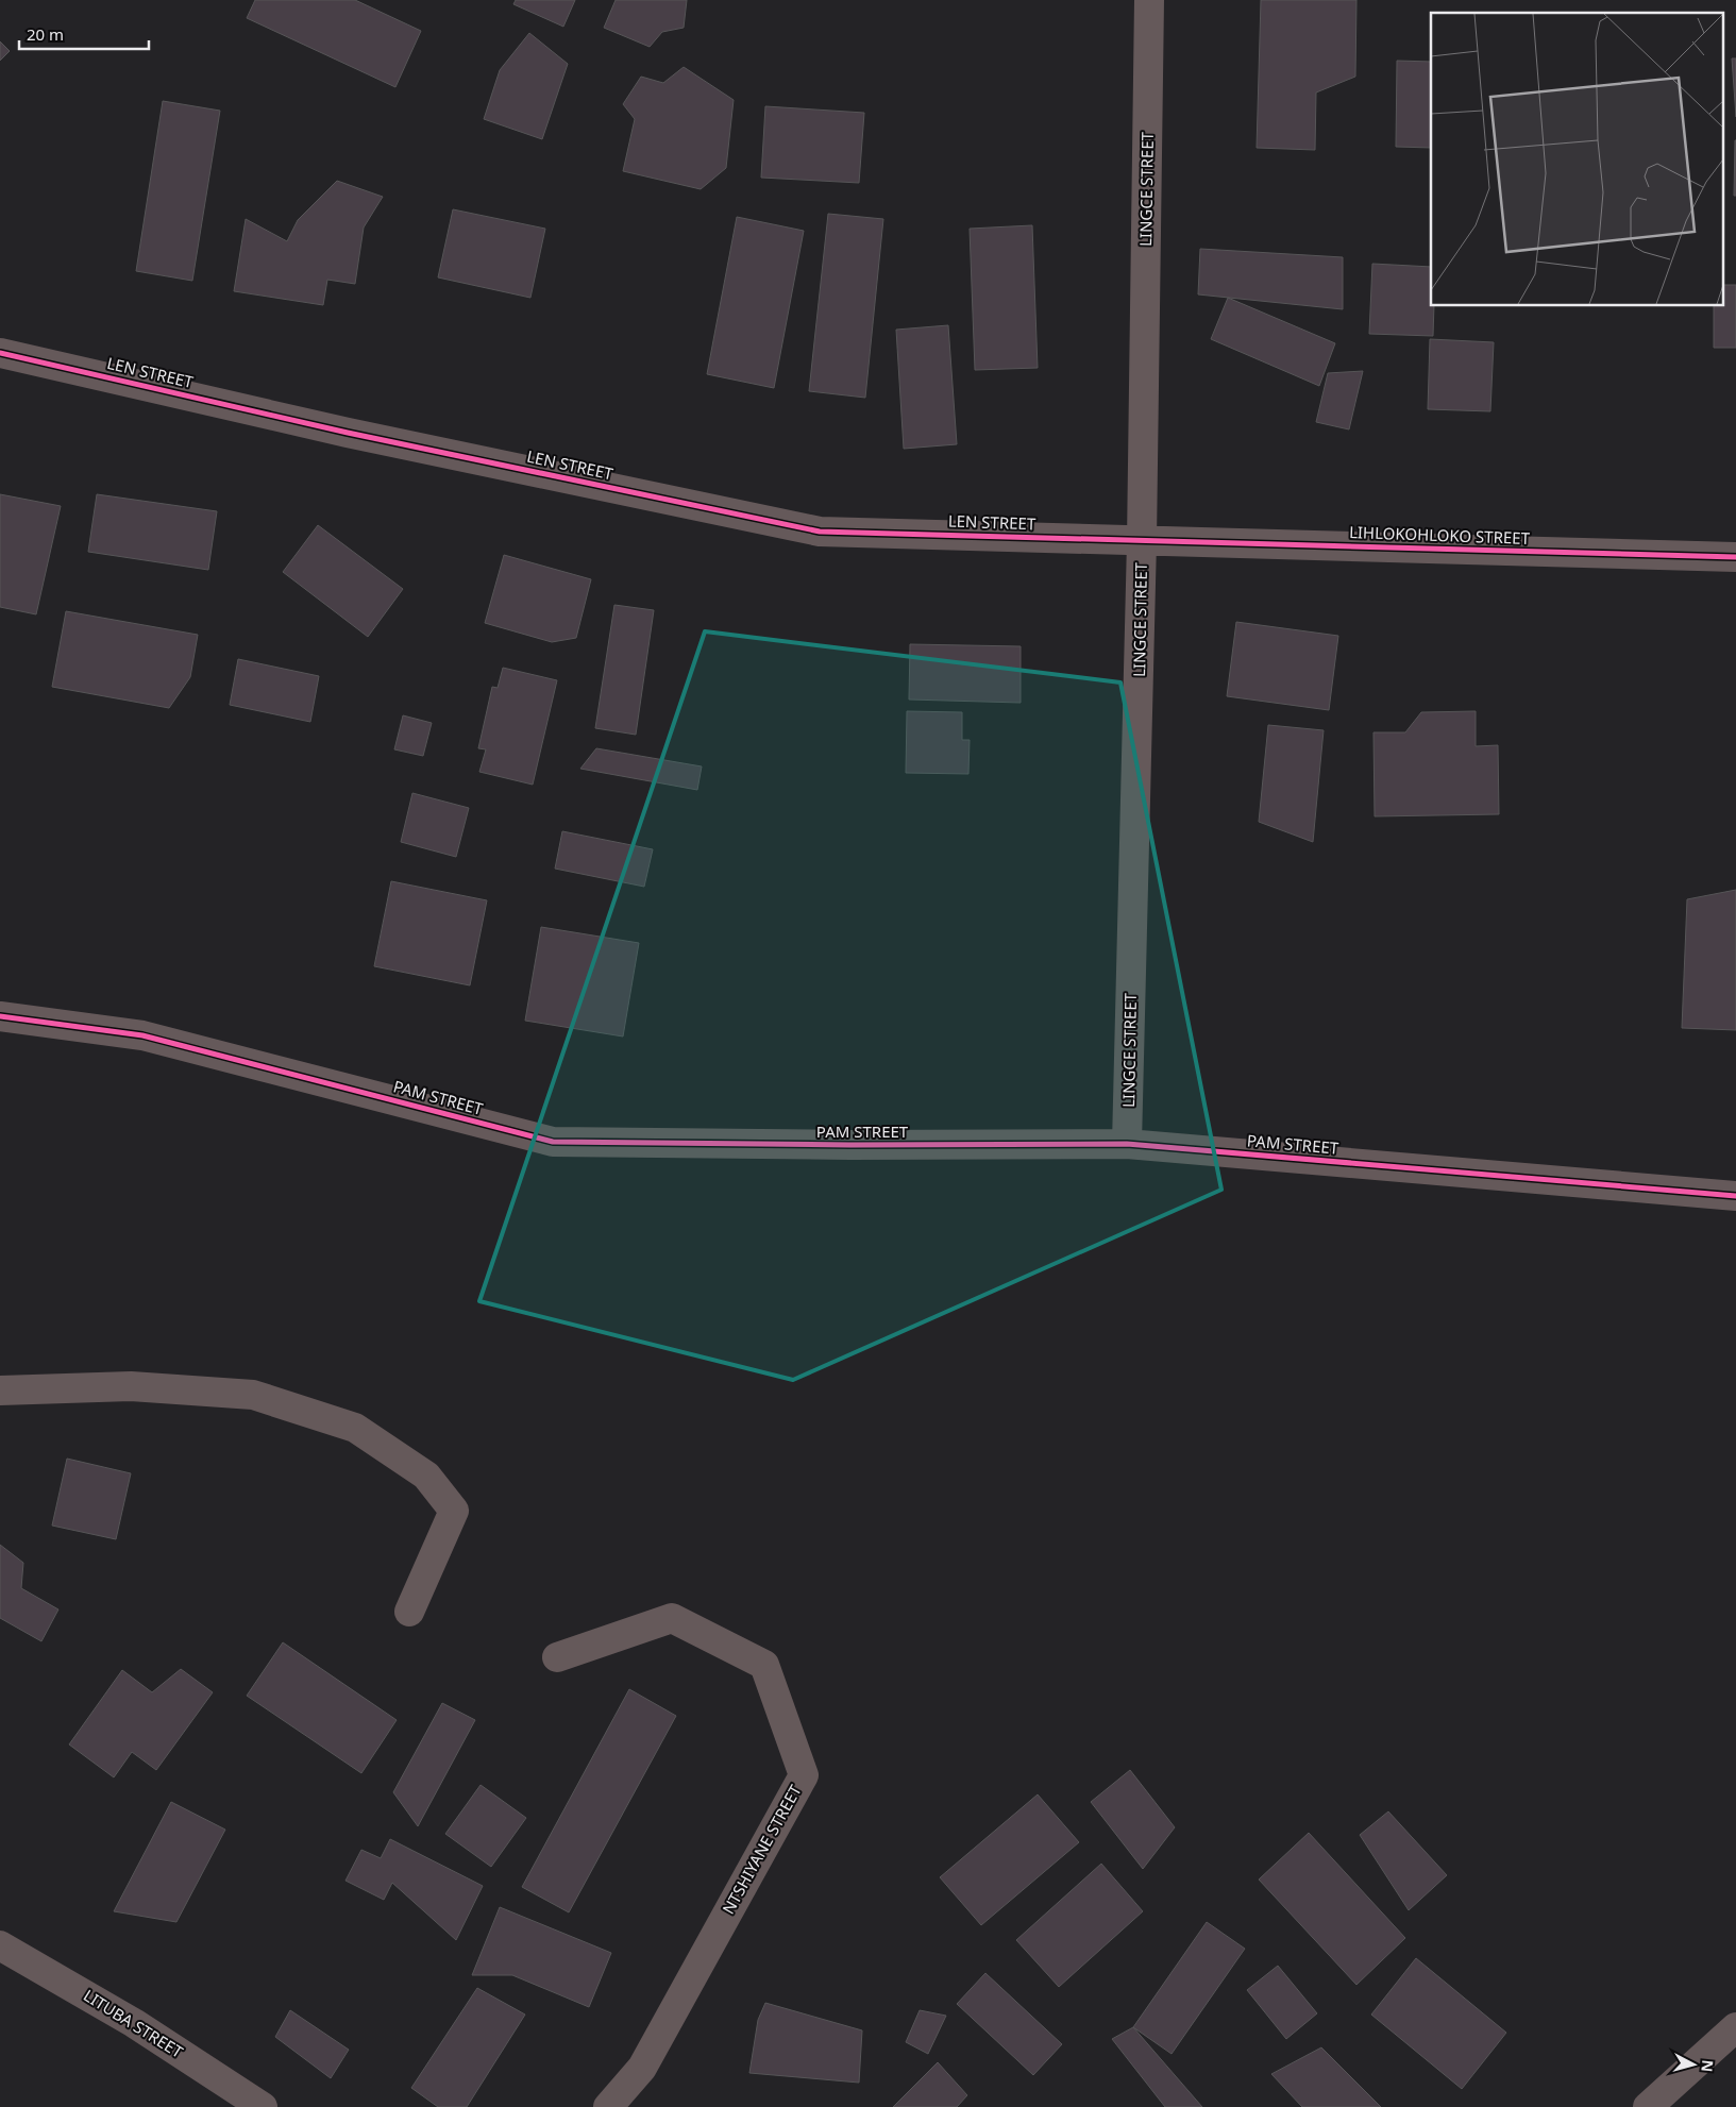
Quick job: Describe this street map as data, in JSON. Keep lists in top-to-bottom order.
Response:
{
  "streets": {
    "street": [
      "LINGCE STREET",
      "LEN STREET",
      "LIHLOKOHLOKO STREET",
      "PAM STREET",
      "NTSHIYANE STREET",
      "LITUBA STREET"
    ]
  },
  "crossings": [
    ["LINGCE STREET", "LEN STREET"],
    ["LINGCE STREET", "LIHLOKOHLOKO STREET"],
    ["LINGCE STREET", "PAM STREET"],
    ["LEN STREET", "LIHLOKOHLOKO STREET"]
  ],
  "scale_bar": "20 m",
  "north": "right"
}
